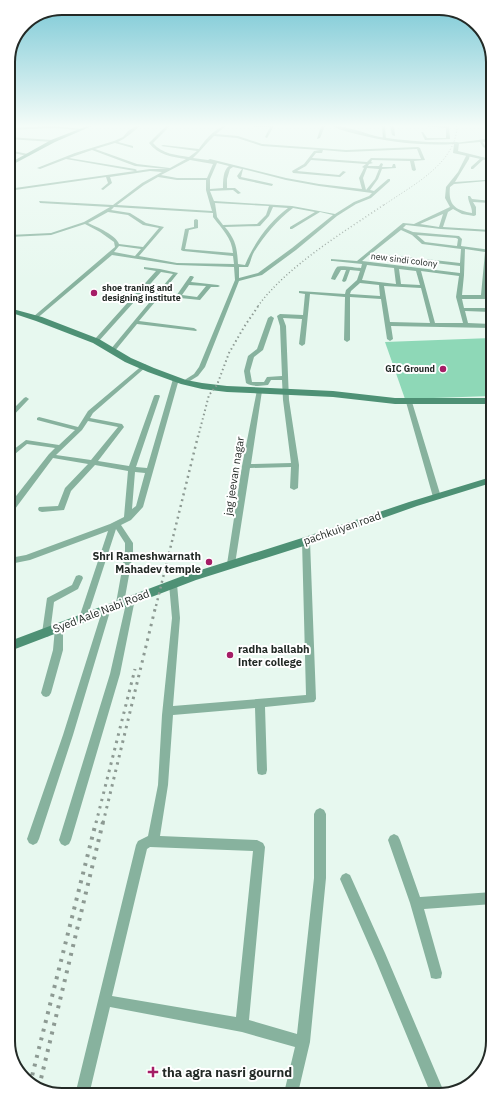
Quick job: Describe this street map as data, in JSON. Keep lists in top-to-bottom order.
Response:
{
  "streets": {
    "main road": ["pachkuiyan road", "Syed Aale Nabi Road"],
    "street": ["new sindi colony", "jag jeevan nagar"]
  },
  "crossings": [
    ["jag jeevan nagar", "pachkuiyan road"],
    ["pachkuiyan road", "Syed Aale Nabi Road"]
  ],
  "places": {
    "other": [
      "shoe traning and designing institute",
      "GIC Ground",
      "Shri Rameshwarnath Mahadev temple",
      "radha ballabh inter college"
    ],
    "health": ["tha agra nasri gournd"]
  }
}
